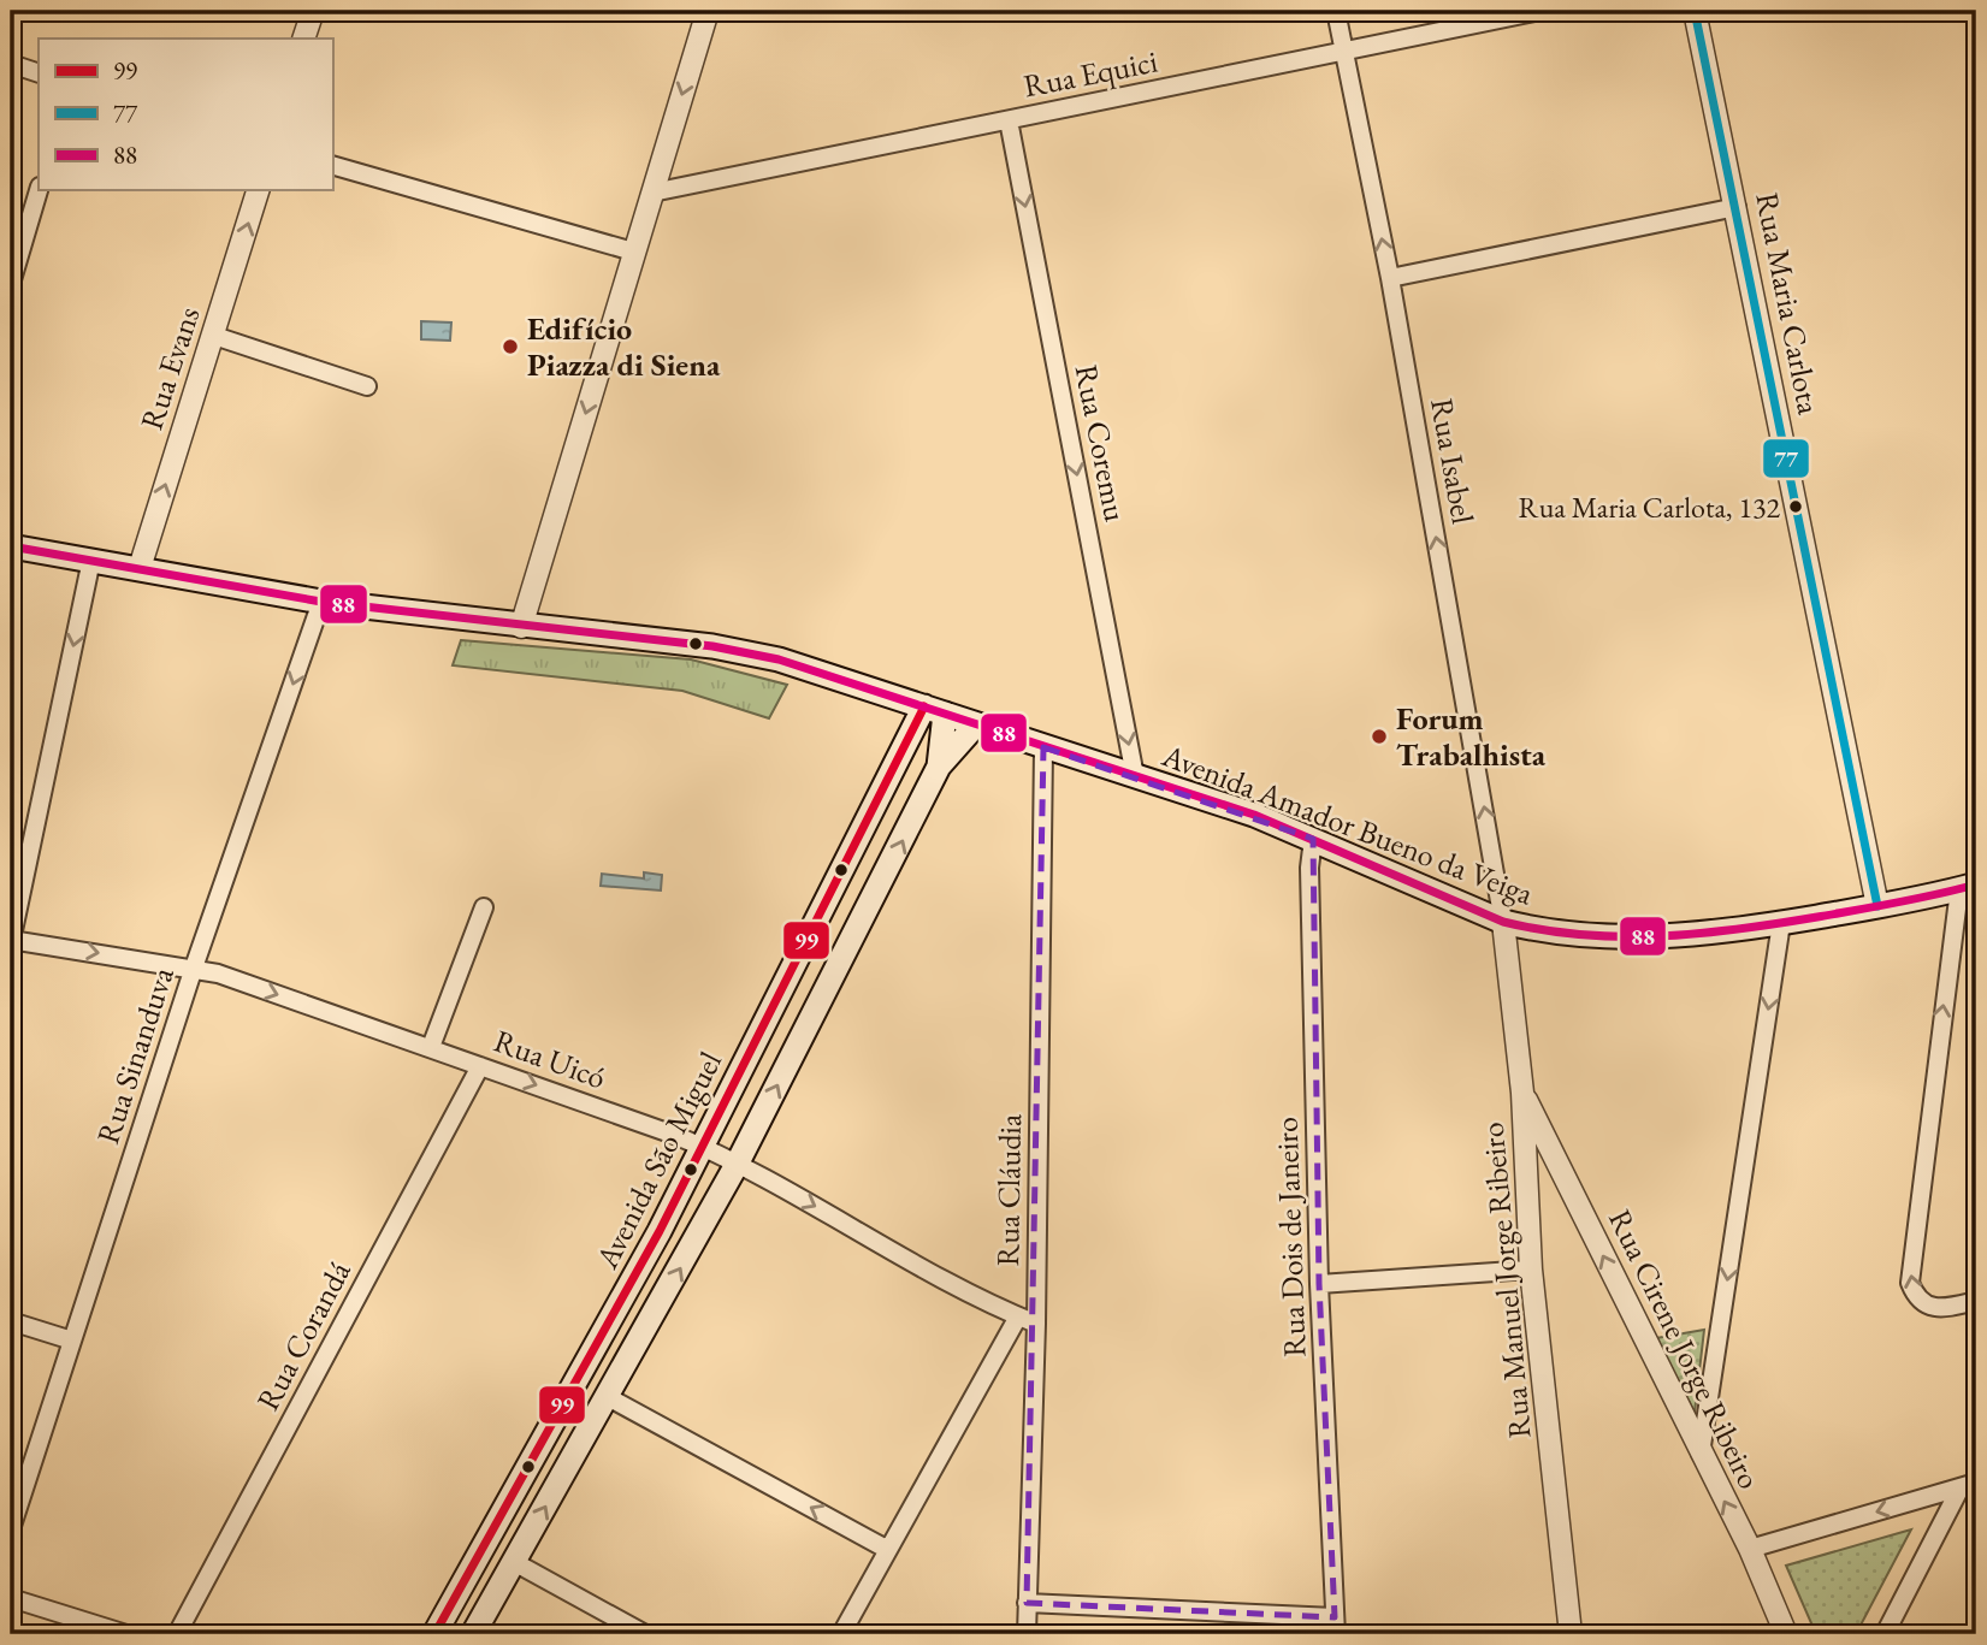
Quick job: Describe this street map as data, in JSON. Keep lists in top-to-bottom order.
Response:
{
  "streets": {
    "main road": ["Avenida Amador Bueno da Veiga", "Avenida São Miguel"],
    "street": [
      "Rua Equici",
      "Rua Maria Carlota",
      "Rua Evans",
      "Rua Coremu",
      "Rua Isabel",
      "Rua Sinanduva",
      "Rua Uicó",
      "Rua Cláudia",
      "Rua Dois de Janeiro",
      "Rua Manuel Jorge Ribeiro",
      "Rua Corandá",
      "Rua Cirene Jorge Ribeiro"
    ]
  },
  "crossings": [
    ["Rua Equici", "Rua Coremu"],
    ["Rua Equici", "Rua Isabel"],
    ["Rua Maria Carlota", "Avenida Amador Bueno da Veiga"],
    ["Rua Evans", "Avenida Amador Bueno da Veiga"],
    ["Rua Coremu", "Avenida Amador Bueno da Veiga"],
    ["Rua Isabel", "Avenida Amador Bueno da Veiga"],
    ["Rua Isabel", "Rua Manuel Jorge Ribeiro"],
    ["Avenida Amador Bueno da Veiga", "Rua Sinanduva"],
    ["Avenida Amador Bueno da Veiga", "Avenida São Miguel"],
    ["Avenida Amador Bueno da Veiga", "Rua Cláudia"],
    ["Avenida Amador Bueno da Veiga", "Rua Dois de Janeiro"],
    ["Avenida Amador Bueno da Veiga", "Rua Manuel Jorge Ribeiro"],
    ["Rua Sinanduva", "Rua Uicó"],
    ["Rua Uicó", "Avenida São Miguel"],
    ["Rua Uicó", "Rua Cláudia"],
    ["Rua Uicó", "Rua Corandá"],
    ["Rua Manuel Jorge Ribeiro", "Rua Cirene Jorge Ribeiro"]
  ],
  "one_way": [
    "Rua Evans",
    "Rua Coremu",
    "Rua Isabel",
    "Rua Sinanduva",
    "Rua Uicó",
    "Rua Cirene Jorge Ribeiro"
  ],
  "places": ["Edifício Piazza di Siena", "Rua Maria Carlota, 132", "Forum Trabalhista"],
  "lines": ["transit line 77", "transit line 88", "transit line 99"],
  "legend": ["99", "77", "88"]
}
